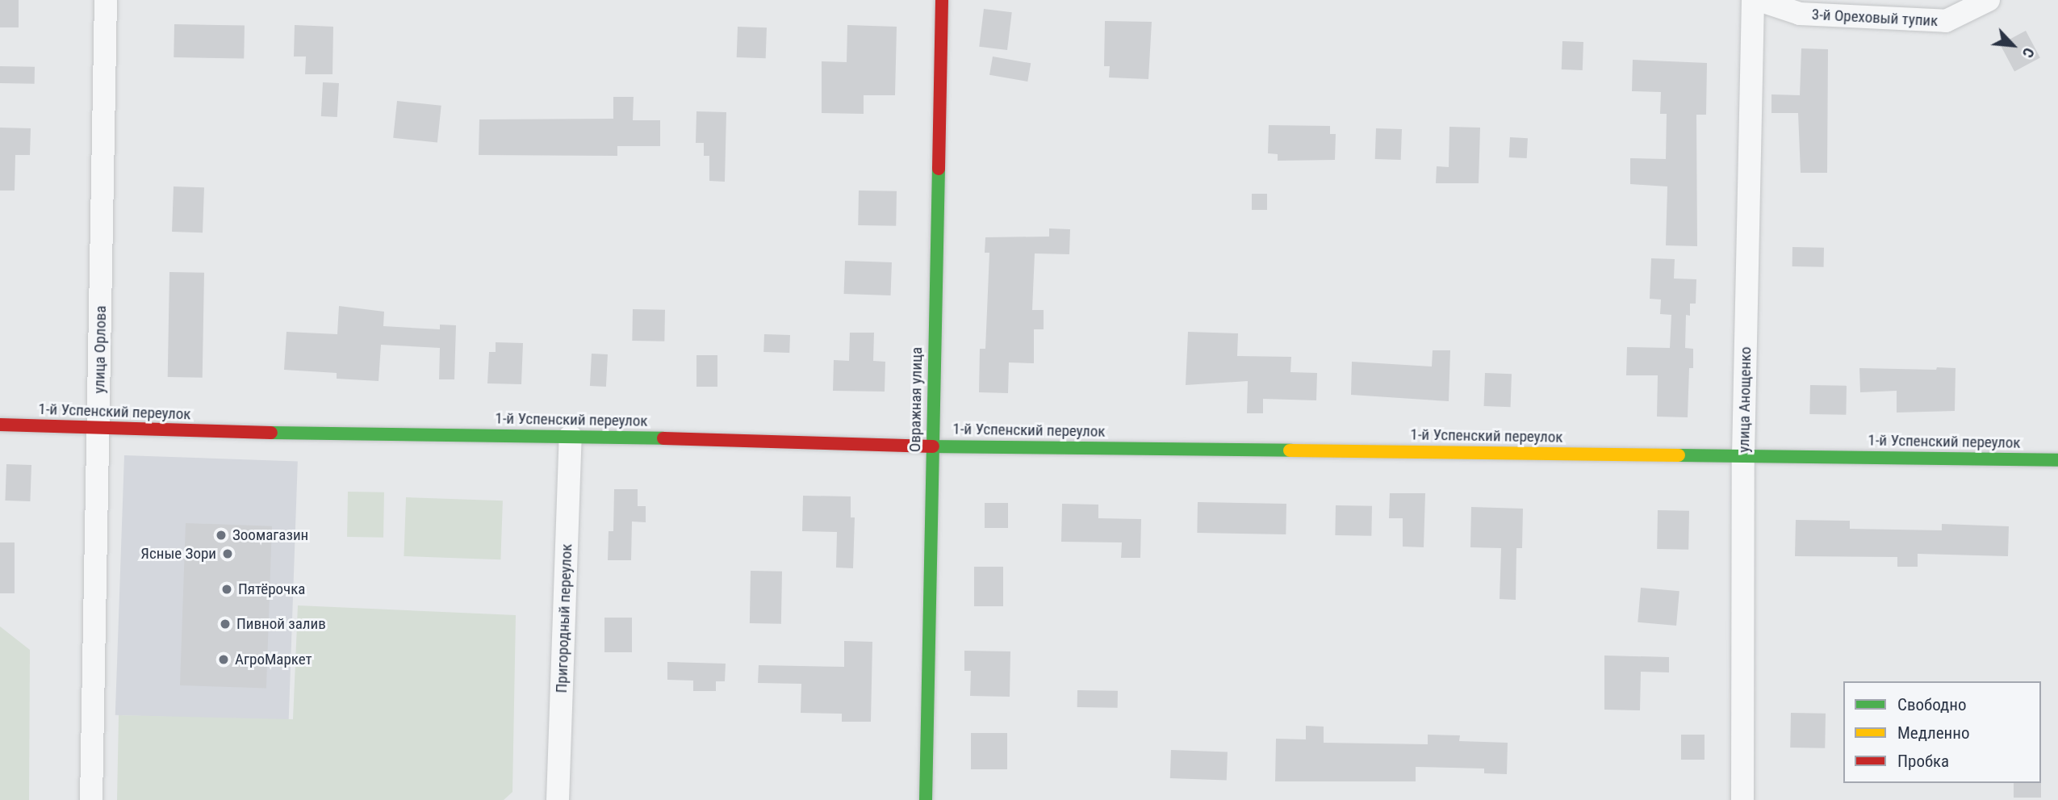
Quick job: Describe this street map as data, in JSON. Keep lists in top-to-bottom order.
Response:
{
  "streets": {
    "street": [
      "3-й Ореховый тупик",
      "улица Орлова",
      "Овражная улица",
      "улица Анощенко",
      "1-й Успенский переулок",
      "Пригородный переулок"
    ]
  },
  "crossings": [
    ["улица Орлова", "1-й Успенский переулок"],
    ["Овражная улица", "1-й Успенский переулок"],
    ["улица Анощенко", "1-й Успенский переулок"],
    ["1-й Успенский переулок", "Пригородный переулок"]
  ],
  "places": [
    "Зоомагазин",
    "Ясные Зори",
    "Пятёрочка",
    "Пивной залив",
    "АгроМаркет"
  ],
  "legend": ["Свободно", "Медленно", "Пробка"],
  "north": "bottom right"
}
